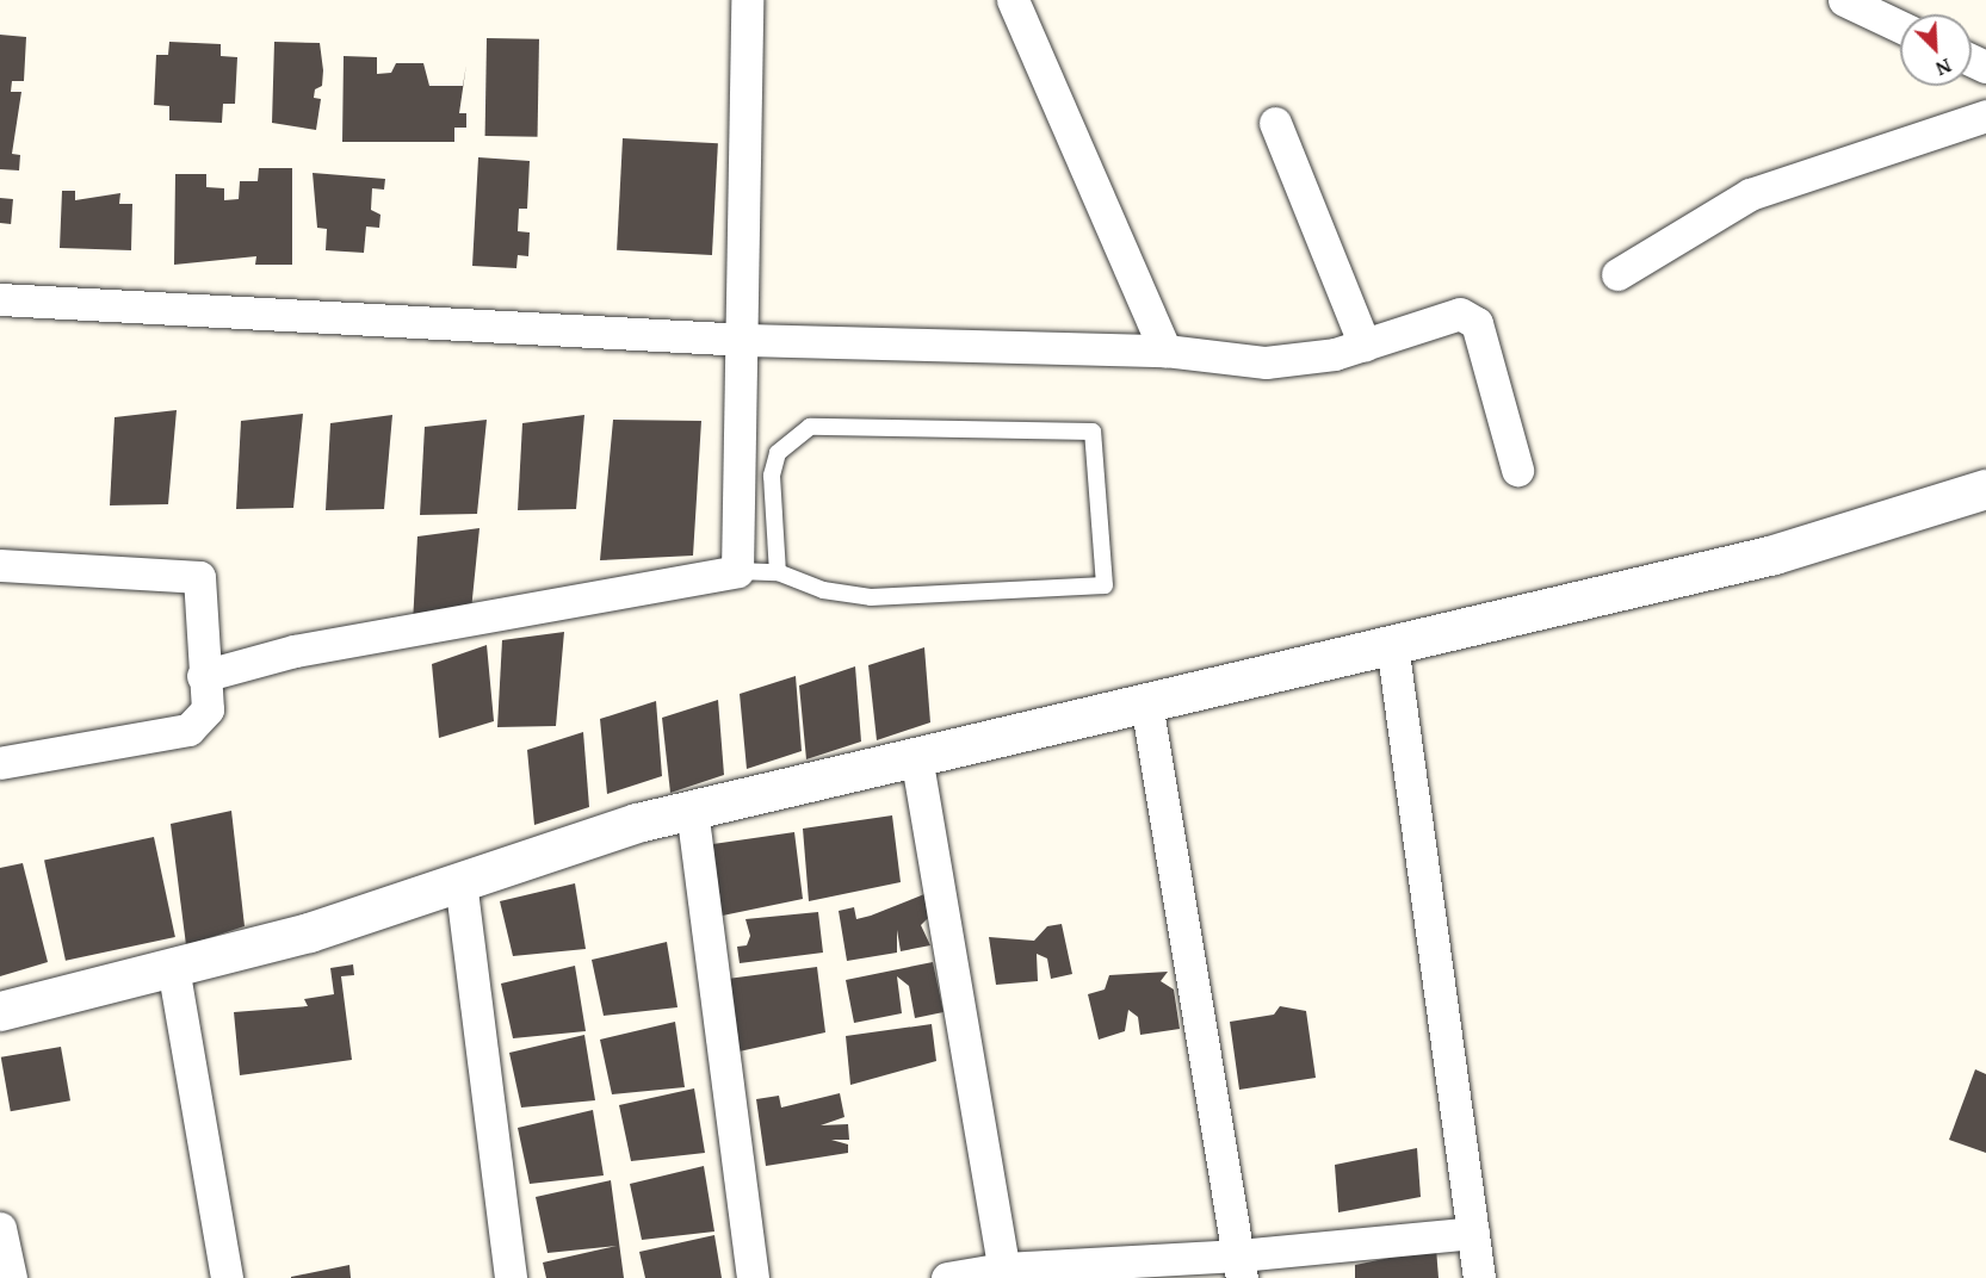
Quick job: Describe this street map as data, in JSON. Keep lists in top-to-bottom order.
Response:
{
  "north": "bottom right"
}
